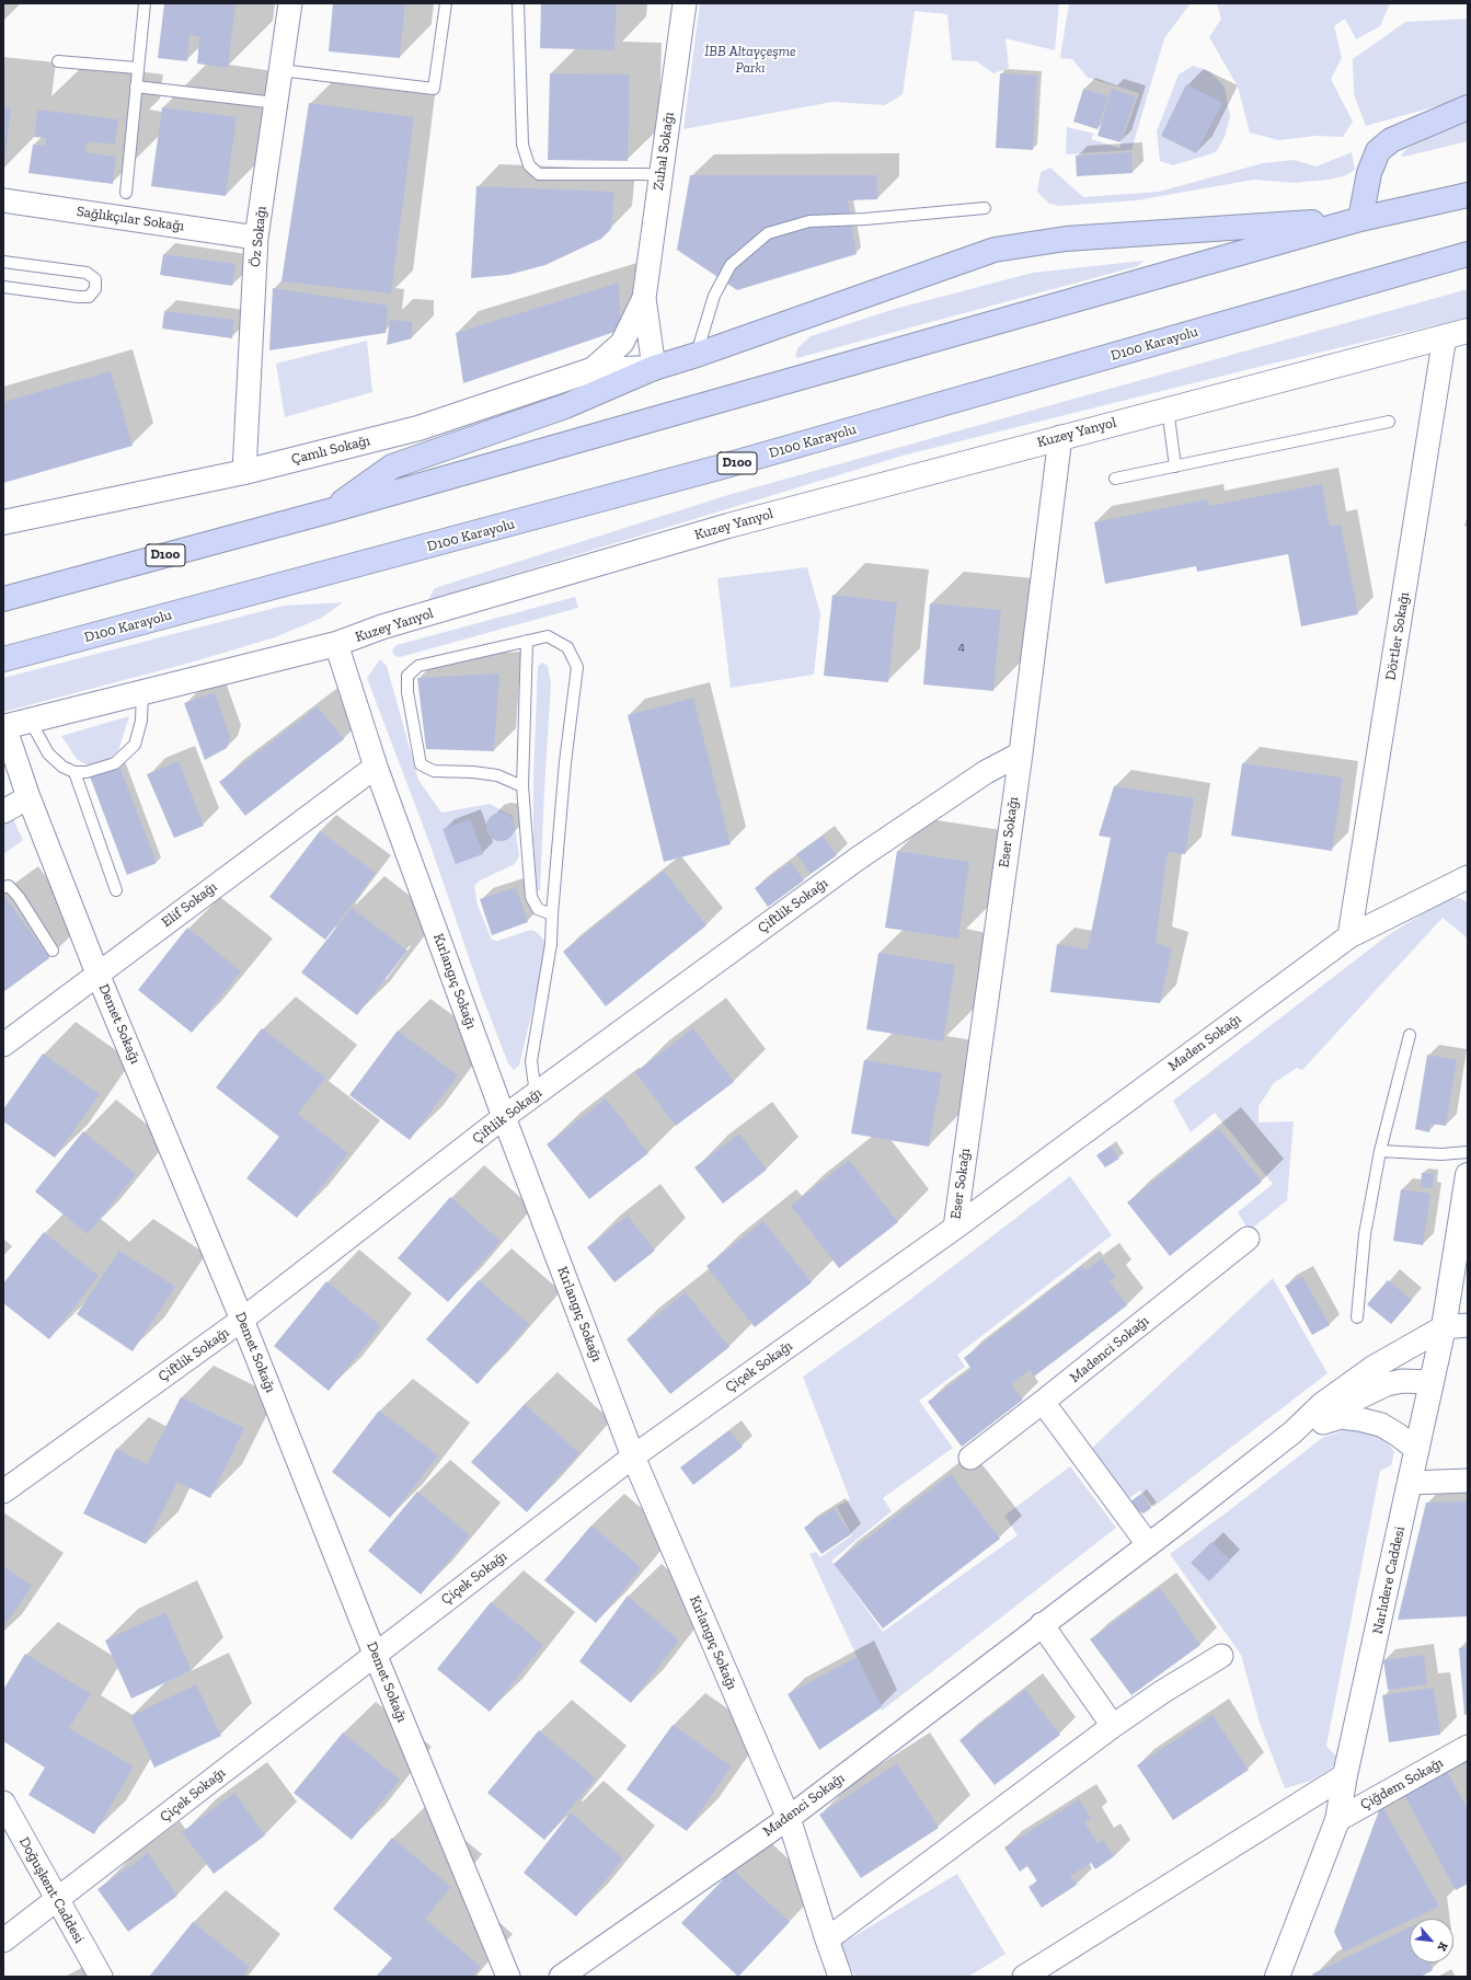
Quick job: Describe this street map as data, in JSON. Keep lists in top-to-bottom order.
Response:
{
  "streets": {
    "highway": ["D100 Karayolu", "D100"],
    "main road": ["Kuzey Yanyol", "Çamlı Sokağı", "Narlıdere Caddesi"],
    "street": [
      "Zuhal Sokağı",
      "Sağlıkçılar Sokağı",
      "Öz Sokağı",
      "Dörtler Sokağı",
      "Eser Sokağı",
      "Elif Sokağı",
      "Çiftlik Sokağı",
      "Kırlangıç Sokağı",
      "Demet Sokağı",
      "Maden Sokağı",
      "Madenci Sokağı",
      "Çiçek Sokağı",
      "Çiğdem Sokağı",
      "Doğuşkent Caddesi"
    ]
  },
  "crossings": [
    ["Zuhal Sokağı", "Çamlı Sokağı"],
    ["Sağlıkçılar Sokağı", "Öz Sokağı"],
    ["Öz Sokağı", "Çamlı Sokağı"],
    ["Kuzey Yanyol", "Dörtler Sokağı"],
    ["Kuzey Yanyol", "Eser Sokağı"],
    ["Kuzey Yanyol", "Kırlangıç Sokağı"],
    ["Kuzey Yanyol", "Demet Sokağı"],
    ["Dörtler Sokağı", "Maden Sokağı"],
    ["Eser Sokağı", "Çiftlik Sokağı"],
    ["Eser Sokağı", "Maden Sokağı"],
    ["Eser Sokağı", "Çiçek Sokağı"],
    ["Elif Sokağı", "Kırlangıç Sokağı"],
    ["Elif Sokağı", "Demet Sokağı"],
    ["Çiftlik Sokağı", "Kırlangıç Sokağı"],
    ["Çiftlik Sokağı", "Demet Sokağı"],
    ["Kırlangıç Sokağı", "Madenci Sokağı"],
    ["Kırlangıç Sokağı", "Çiçek Sokağı"],
    ["Demet Sokağı", "Çiçek Sokağı"],
    ["Maden Sokağı", "Çiçek Sokağı"],
    ["Çiçek Sokağı", "Doğuşkent Caddesi"],
    ["Narlıdere Caddesi", "Çiğdem Sokağı"]
  ],
  "parks": ["İBB Altayçeşme Parkı"],
  "house_numbers": ["4"],
  "north": "bottom right"
}
